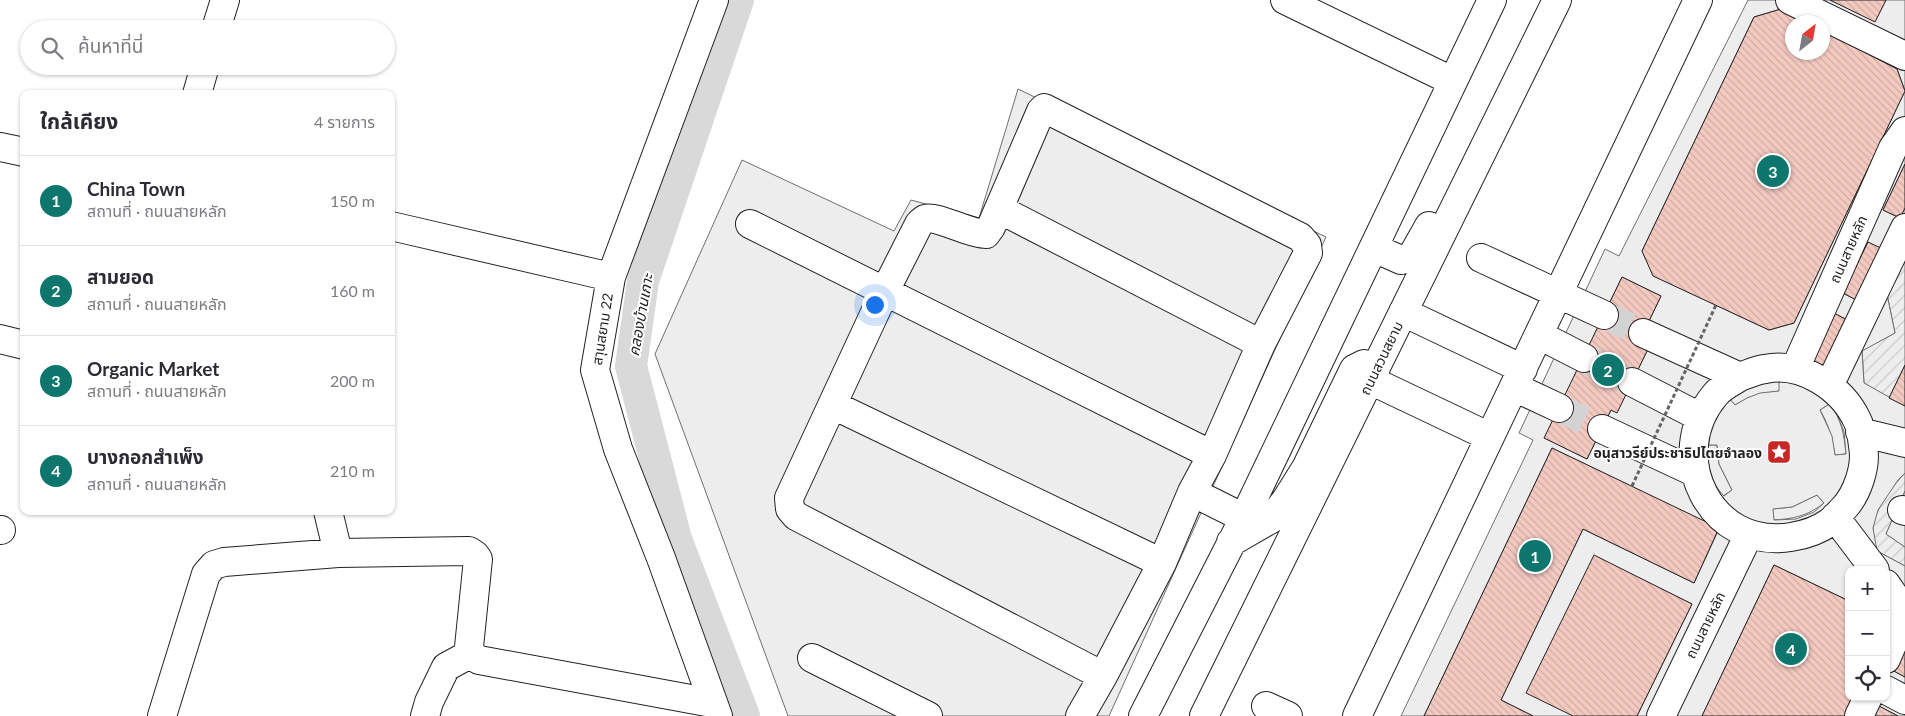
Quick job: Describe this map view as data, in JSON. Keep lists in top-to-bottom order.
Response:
{
  "streets": {
    "street": ["ถนนสายหลัก", "สาุนสยาม 22", "ถนนสวนสยาม"]
  },
  "water": ["คลองบ้านเกาะ"],
  "places": {
    "place": ["อนุสาวรีย์ประชาธิปไตยจำลอง"]
  },
  "north": "top right",
  "page": {
    "search": "ค้นหาที่นี่",
    "heading": ["ใกล้เคียง", "4 รายการ"],
    "pins": [
      "3",
      "2",
      "1",
      "4"
    ],
    "list": [
      {
        "mark": "1",
        "name": "China Town",
        "note": "สถานที่ · ถนนสายหลัก",
        "value": "150 m"
      },
      {
        "mark": "2",
        "name": "สามยอด",
        "note": "สถานที่ · ถนนสายหลัก",
        "value": "160 m"
      },
      {
        "mark": "3",
        "name": "Organic Market",
        "note": "สถานที่ · ถนนสายหลัก",
        "value": "200 m"
      },
      {
        "mark": "4",
        "name": "บางกอกสำเพ็ง",
        "note": "สถานที่ · ถนนสายหลัก",
        "value": "210 m"
      }
    ],
    "map_buttons": ["+", "−"]
  }
}
